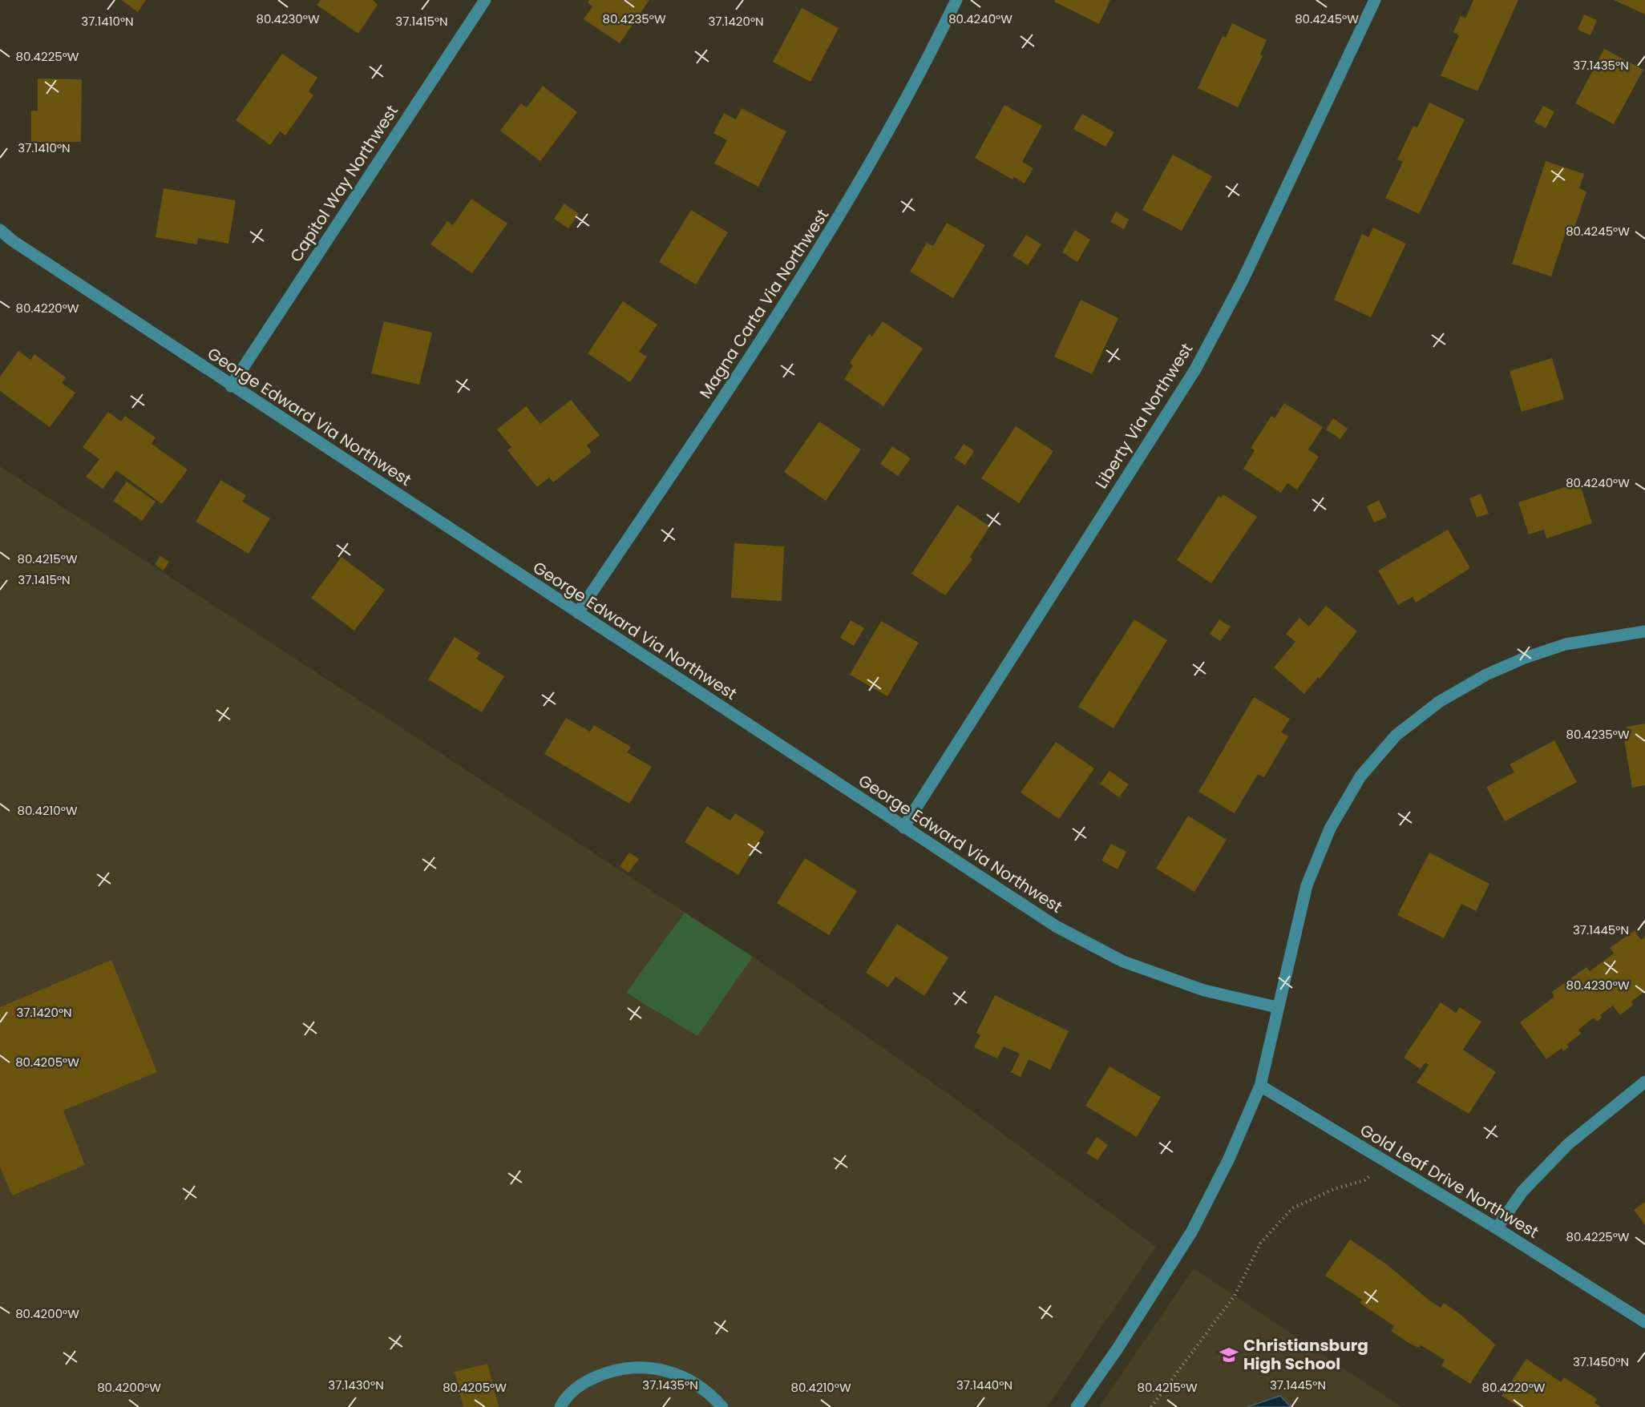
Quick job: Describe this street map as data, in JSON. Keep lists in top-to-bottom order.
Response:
{
  "streets": {
    "street": [
      "Capitol Way Northwest",
      "Magna Carta Via Northwest",
      "Liberty Via Northwest",
      "George Edward Via Northwest",
      "Gold Leaf Drive Northwest"
    ]
  },
  "crossings": [
    ["Capitol Way Northwest", "George Edward Via Northwest"],
    ["Magna Carta Via Northwest", "George Edward Via Northwest"],
    ["Liberty Via Northwest", "George Edward Via Northwest"]
  ],
  "places": {
    "school or university": ["Christiansburg High School"]
  },
  "coordinates": [
    "80.4235°W",
    "80.4245°W",
    "80.4230°W",
    "80.4240°W",
    "37.1410°N",
    "37.1415°N",
    "37.1420°N",
    "80.4225°W",
    "37.1435°N",
    "80.4220°W",
    "80.4215°W",
    "80.4210°W",
    "37.1445°N",
    "80.4205°W",
    "80.4200°W",
    "37.1450°N",
    "37.1430°N",
    "37.1440°N"
  ]
}
